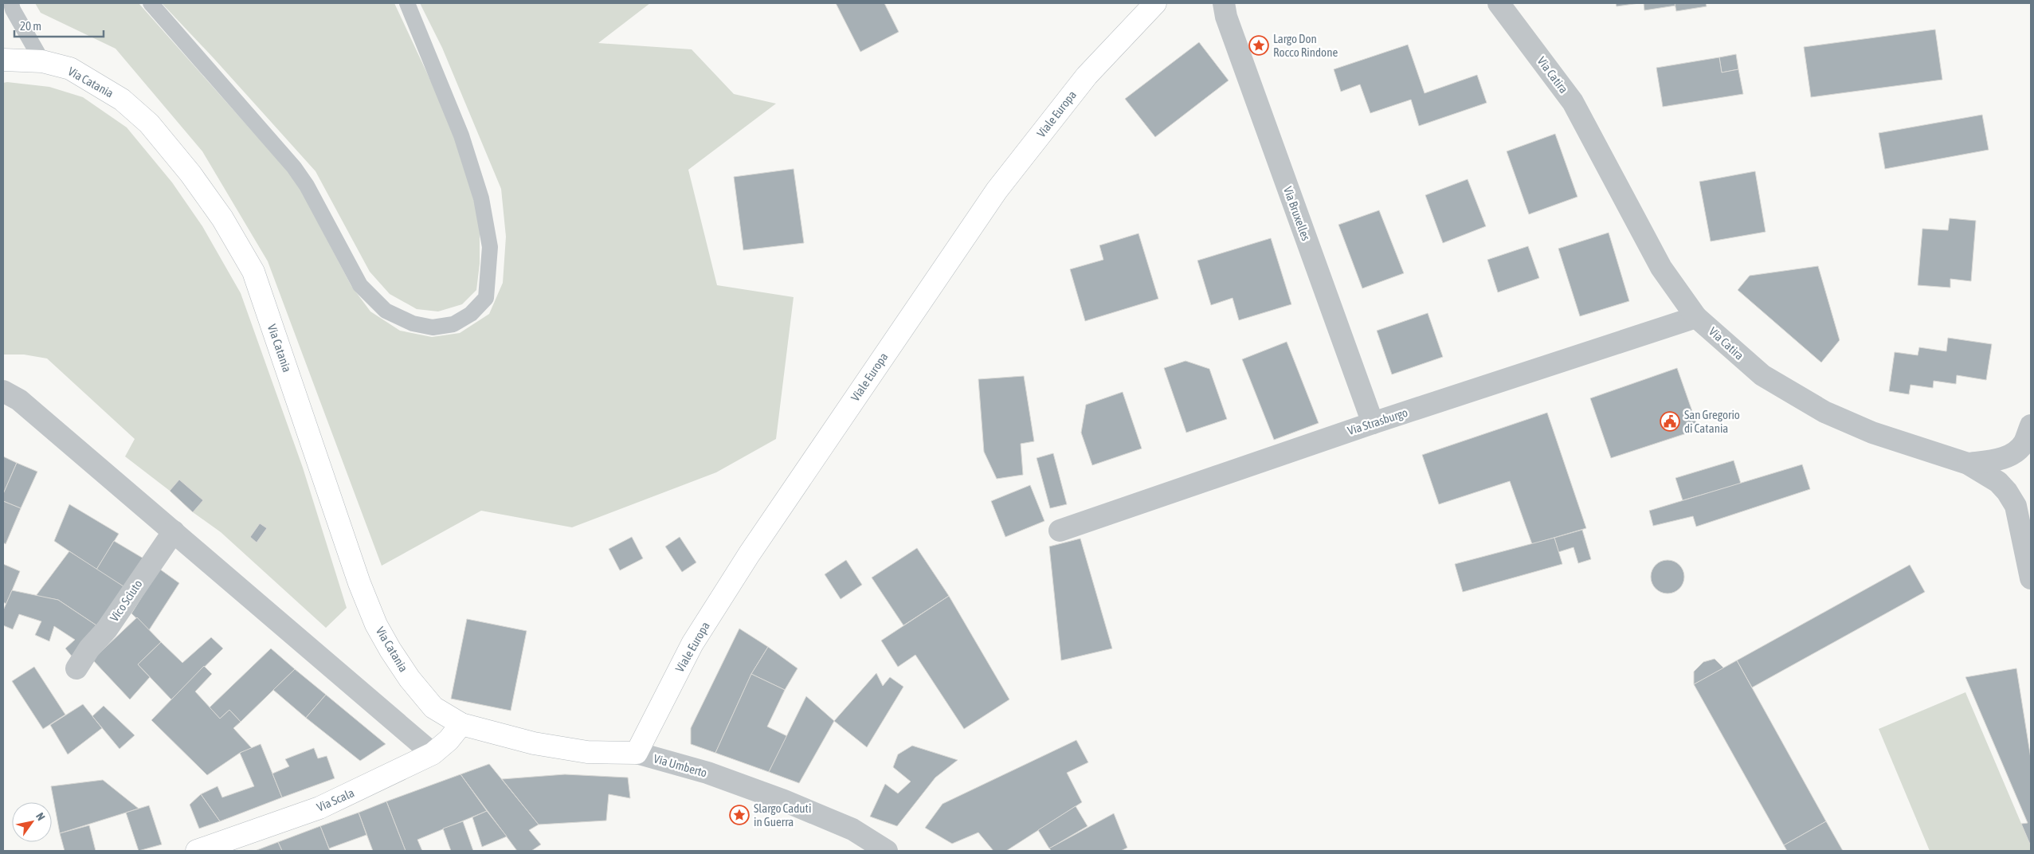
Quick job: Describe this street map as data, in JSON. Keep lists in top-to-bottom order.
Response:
{
  "streets": {
    "main road": [
      "Via Catania",
      "Viale Europa",
      "Via Umberto",
      "Via Scala"
    ],
    "street": [
      "Via Catira",
      "Via Bruxelles",
      "Via Strasburgo",
      "Vico Sciuto"
    ]
  },
  "crossings": [
    ["Via Catira", "Via Strasburgo"],
    ["Via Catania", "Via Umberto"],
    ["Via Catania", "Via Scala"],
    ["Viale Europa", "Via Umberto"],
    ["Via Bruxelles", "Via Strasburgo"],
    ["Via Umberto", "Via Scala"]
  ],
  "places": {
    "place": ["Largo Don Rocco Rindone", "Slargo Caduti in Guerra"],
    "public building": ["San Gregorio di Catania"]
  },
  "scale_bar": "20 m",
  "north": "top right"
}
